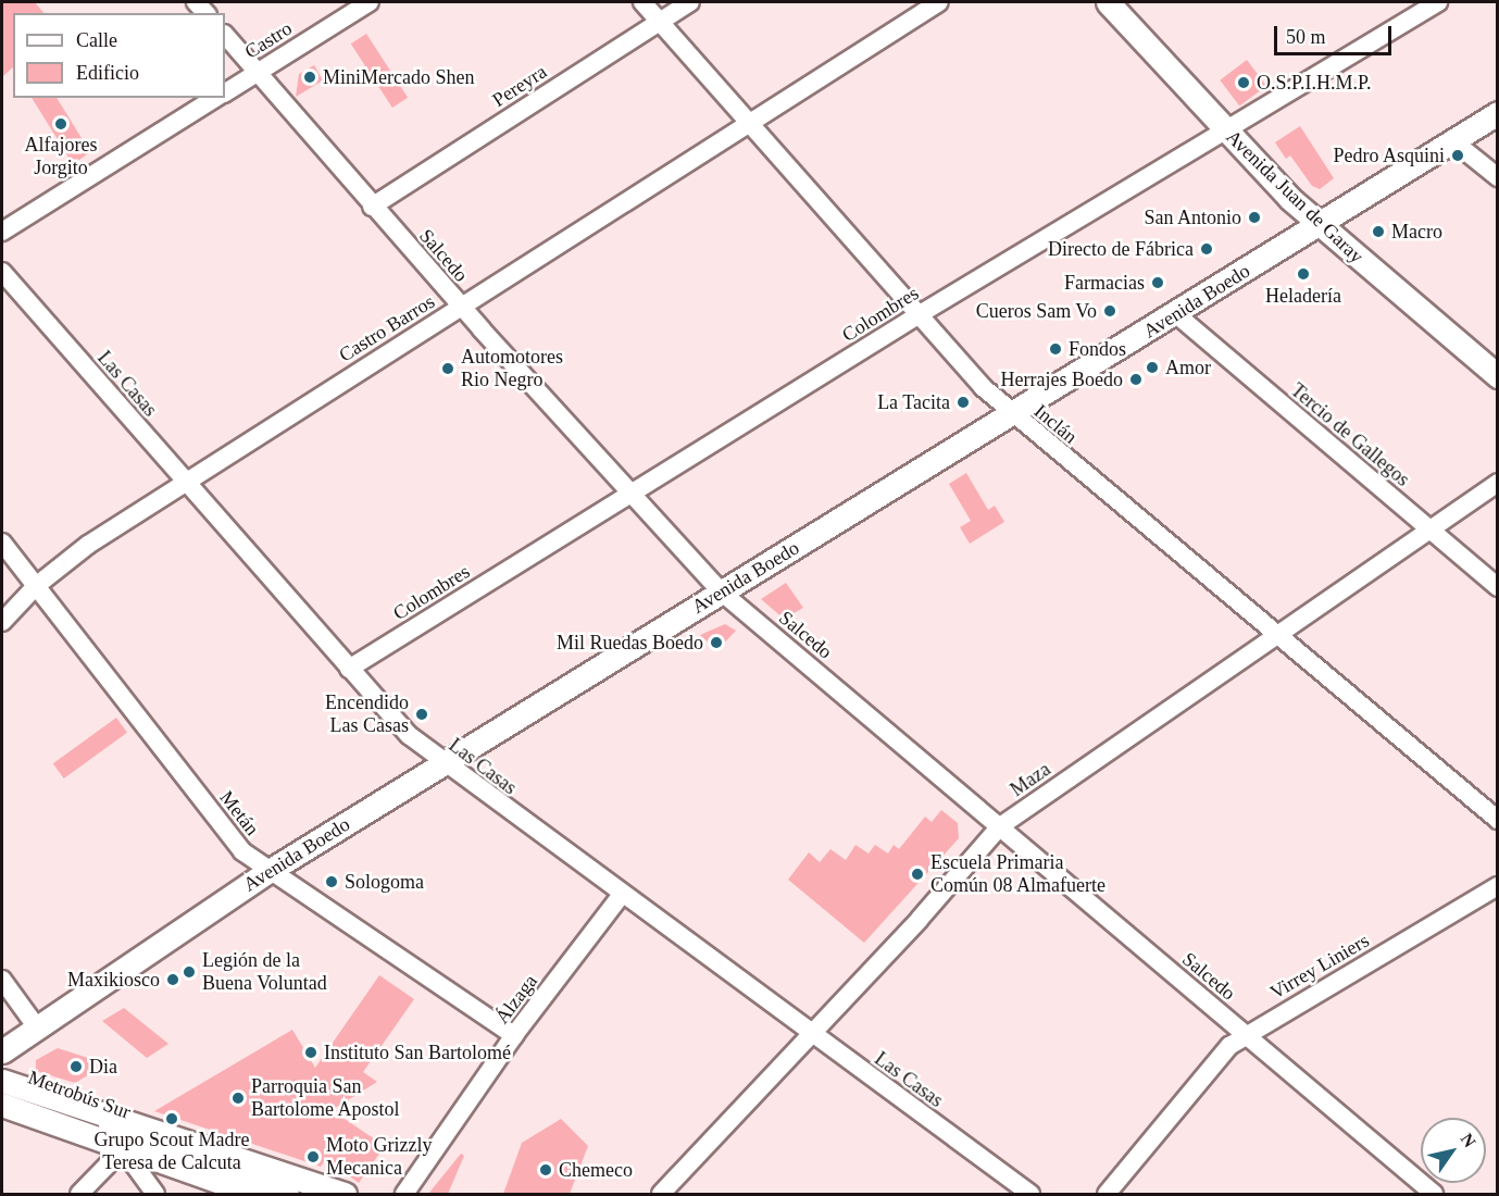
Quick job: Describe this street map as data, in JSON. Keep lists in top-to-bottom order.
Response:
{
  "streets": {
    "main road": ["Avenida Juan de Garay", "Avenida Boedo"],
    "street": [
      "Castro",
      "Pereyra",
      "Salcedo",
      "Colombres",
      "Castro Barros",
      "Las Casas",
      "Inclán",
      "Tercio de Gallegos",
      "Maza",
      "Metán",
      "Virrey Liniers",
      "Álzaga",
      "Metrobús Sur"
    ]
  },
  "crossings": [
    ["Castro", "Salcedo"],
    ["Pereyra", "Salcedo"],
    ["Pereyra", "Inclán"],
    ["Avenida Juan de Garay", "Avenida Boedo"],
    ["Avenida Juan de Garay", "Colombres"],
    ["Salcedo", "Avenida Boedo"],
    ["Salcedo", "Colombres"],
    ["Salcedo", "Castro Barros"],
    ["Salcedo", "Maza"],
    ["Salcedo", "Virrey Liniers"],
    ["Avenida Boedo", "Las Casas"],
    ["Avenida Boedo", "Inclán"],
    ["Avenida Boedo", "Tercio de Gallegos"],
    ["Avenida Boedo", "Metán"],
    ["Colombres", "Las Casas"],
    ["Colombres", "Inclán"],
    ["Castro Barros", "Las Casas"],
    ["Castro Barros", "Inclán"],
    ["Castro Barros", "Metán"],
    ["Las Casas", "Maza"],
    ["Las Casas", "Álzaga"],
    ["Inclán", "Maza"],
    ["Tercio de Gallegos", "Maza"],
    ["Metán", "Álzaga"]
  ],
  "places": [
    "MiniMercado Shen",
    "O.S.P.I.H.M.P.",
    "Alfajores Jorgito",
    "Pedro Asquini",
    "San Antonio",
    "Macro",
    "Directo de Fábrica",
    "Heladería",
    "Farmacias",
    "Cueros Sam Vo",
    "Fondos",
    "Amor",
    "Automotores Rio Negro",
    "Herrajes Boedo",
    "La Tacita",
    "Mil Ruedas Boedo",
    "Encendido Las Casas",
    "Escuela Primaria Común 08 Almafuerte",
    "Sologoma",
    "Legión de la Buena Voluntad",
    "Maxikiosco",
    "Instituto San Bartolomé",
    "Dia",
    "Parroquia San Bartolome Apostol",
    "Grupo Scout Madre Teresa de Calcuta",
    "Moto Grizzly Mecanica",
    "Chemeco"
  ],
  "legend": ["Calle", "Edificio"],
  "scale_bar": "50 m",
  "north": "top right"
}
